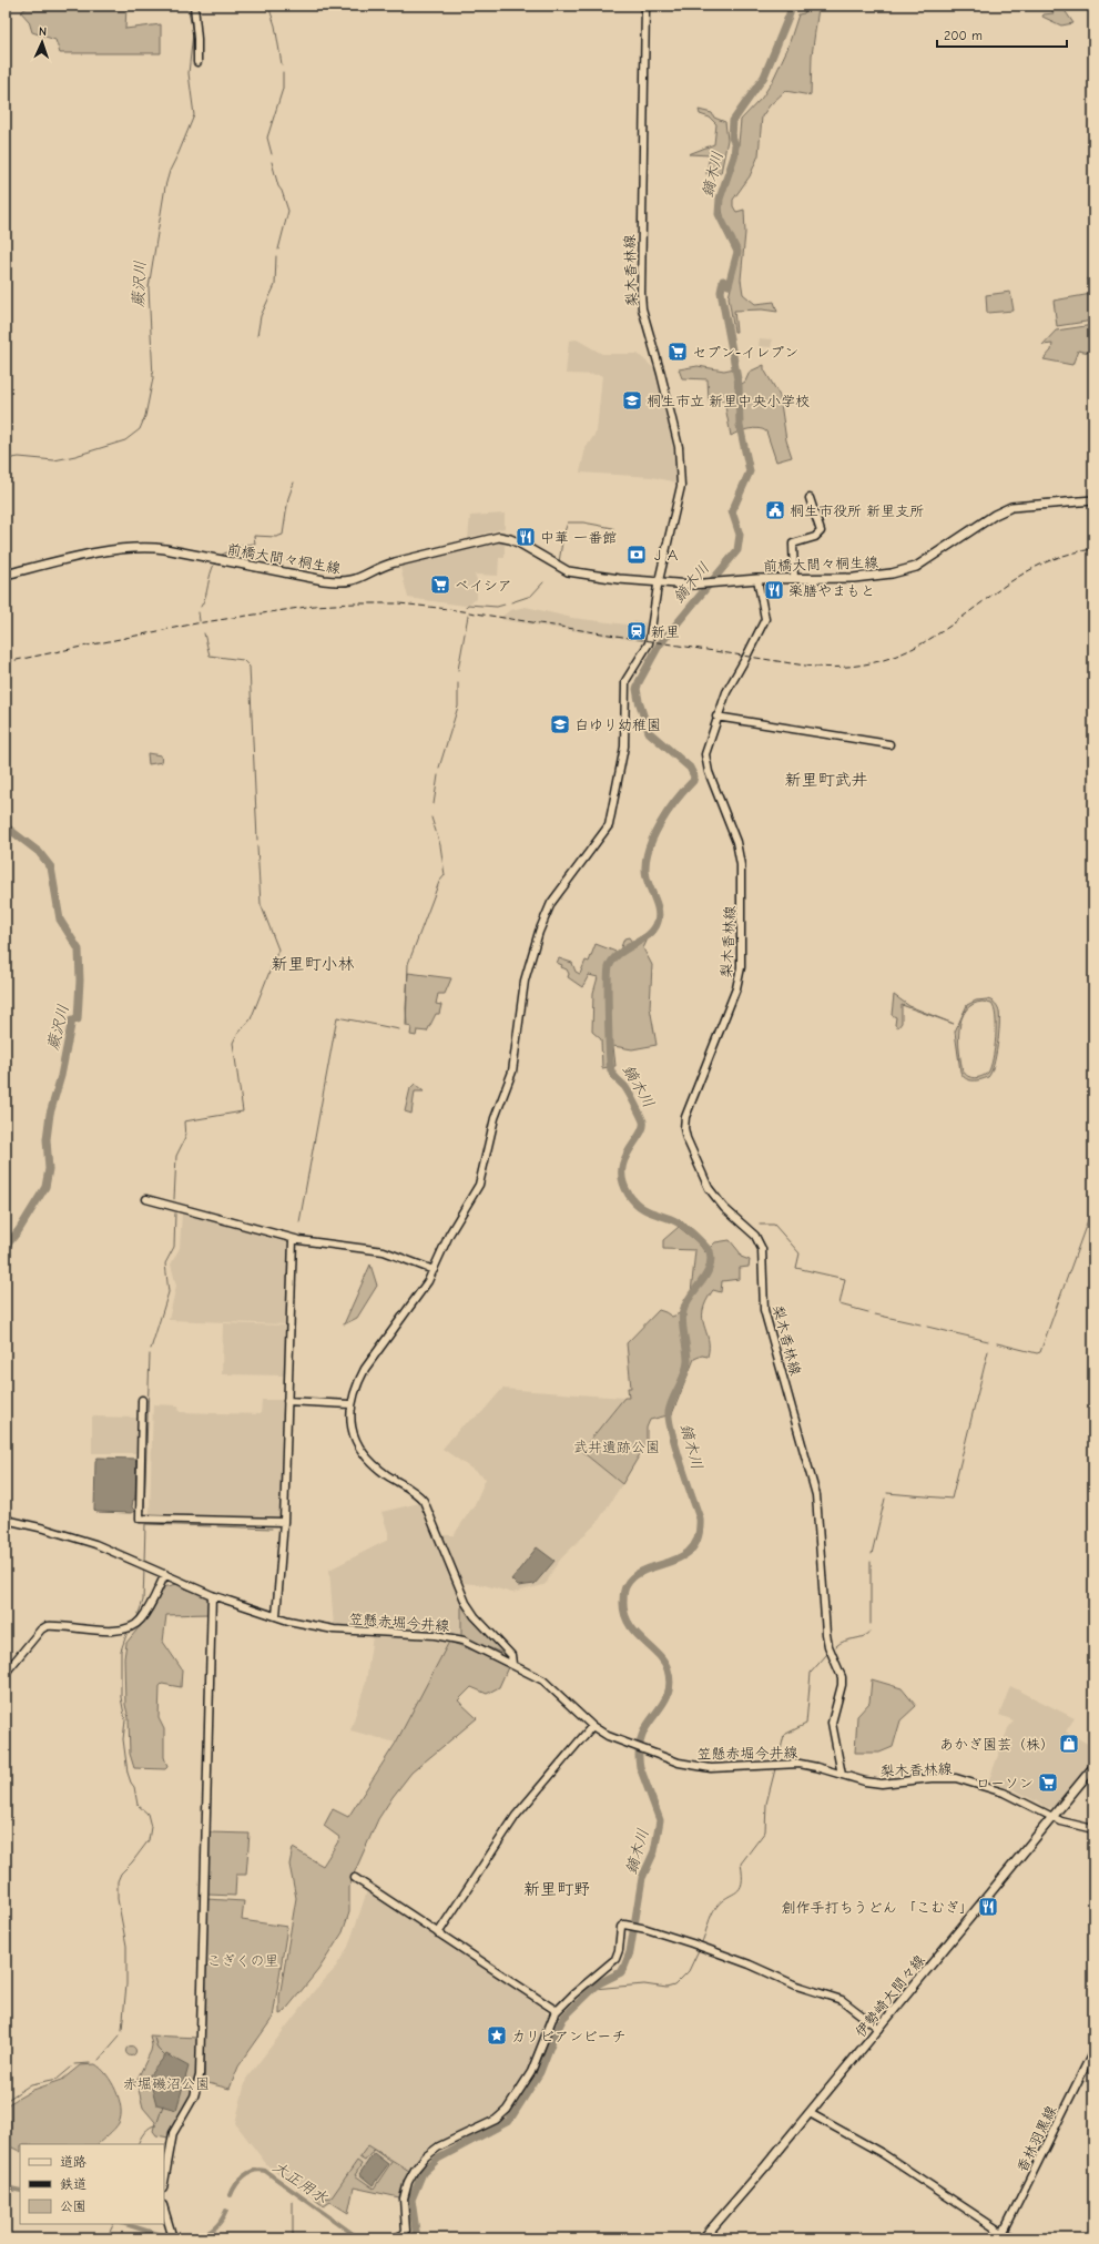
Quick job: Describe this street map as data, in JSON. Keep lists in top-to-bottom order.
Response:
{
  "streets": {
    "main road": ["前橋大間々桐生線", "伊勢崎大間々線"],
    "street": ["梨木香林線", "笠懸赤堀今井線", "香林羽黒線"]
  },
  "crossings": [
    ["梨木香林線", "前橋大間々桐生線"],
    ["梨木香林線", "笠懸赤堀今井線"],
    ["梨木香林線", "伊勢崎大間々線"]
  ],
  "districts": ["新里町武井", "新里町小林", "新里町野"],
  "water": ["鏑木川", "蕨沢川", "大正用水"],
  "parks": ["武井遺跡公園", "こぎくの里", "赤堀磯沼公園"],
  "places": {
    "supermarket": ["セブン-イレブン", "ベイシア", "ローソン"],
    "school or university": ["桐生市立 新里中央小学校", "白ゆり幼稚園"],
    "public building": ["桐生市役所 新里支所"],
    "restaurant": ["中華 一番館", "楽膳やまもと", "創作手打ちうどん 「こむぎ」"],
    "bank": ["ＪＡ"],
    "station": ["新里"],
    "shop": ["あかぎ園芸（株）"],
    "place": ["カリビアンビーチ"]
  },
  "legend": ["道路", "鉄道", "公園"],
  "scale_bar": "200 m",
  "north": "top"
}
